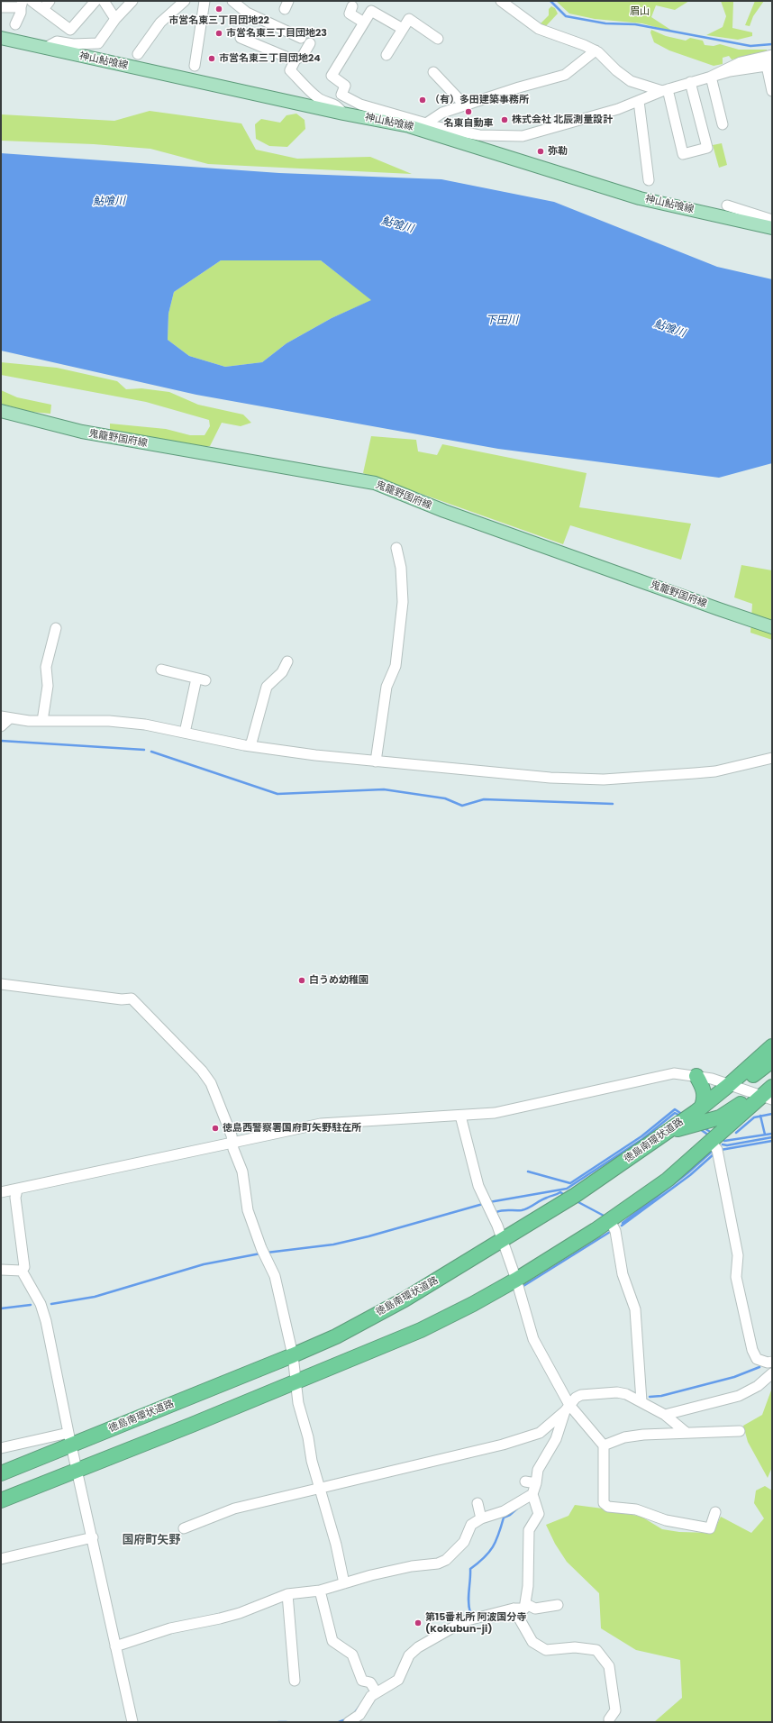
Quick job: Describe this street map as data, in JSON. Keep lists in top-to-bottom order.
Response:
{
  "streets": {
    "highway": ["徳島南環状道路"],
    "main road": ["神山鮎喰線", "鬼籠野国府線"]
  },
  "districts": ["国府町矢野"],
  "water": ["鮎喰川", "下田川"],
  "parks": ["眉山"],
  "places": [
    "市営名東三丁目団地22",
    "市営名東三丁目団地23",
    "市営名東三丁目団地24",
    "（有）多田建築事務所",
    "名東自動車",
    "株式会社 北辰測量設計",
    "弥勒",
    "白うめ幼稚園",
    "徳島西警察署国府町矢野駐在所",
    "第15番札所 阿波国分寺 (Kokubun-ji)"
  ]
}
